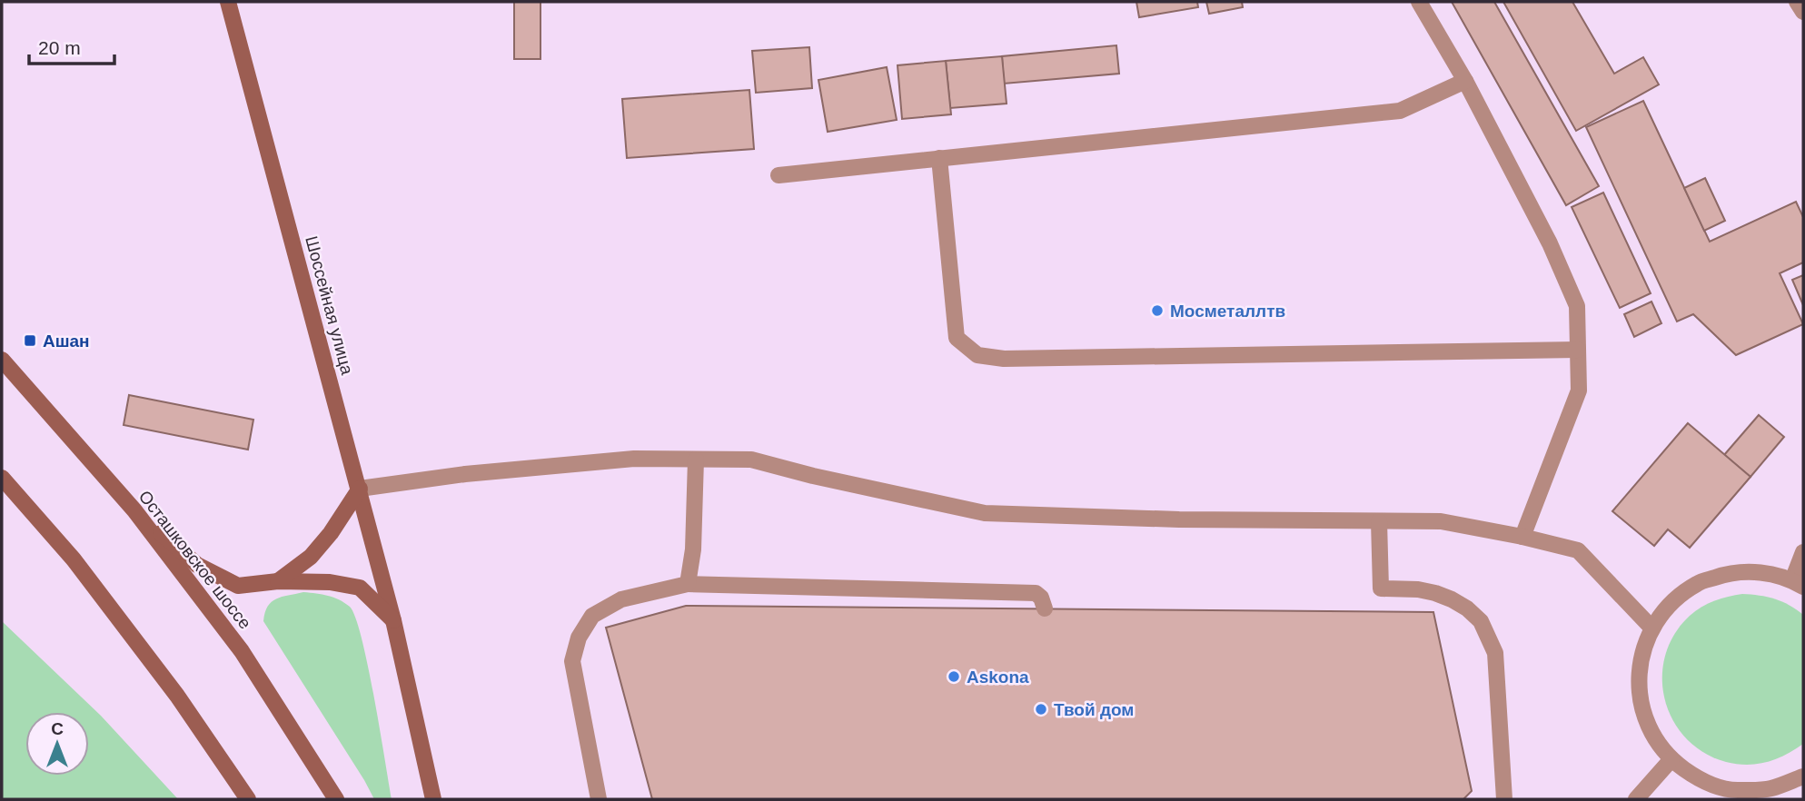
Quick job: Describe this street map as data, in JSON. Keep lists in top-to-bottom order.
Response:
{
  "streets": {
    "street": ["Шоссейная улица", "Осташковское шоссе"]
  },
  "places": {
    "other": ["Мосметаллтв", "Askona", "Твой дом"],
    "transit": ["Ашан"]
  },
  "scale_bar": "20 m",
  "north": "top"
}
